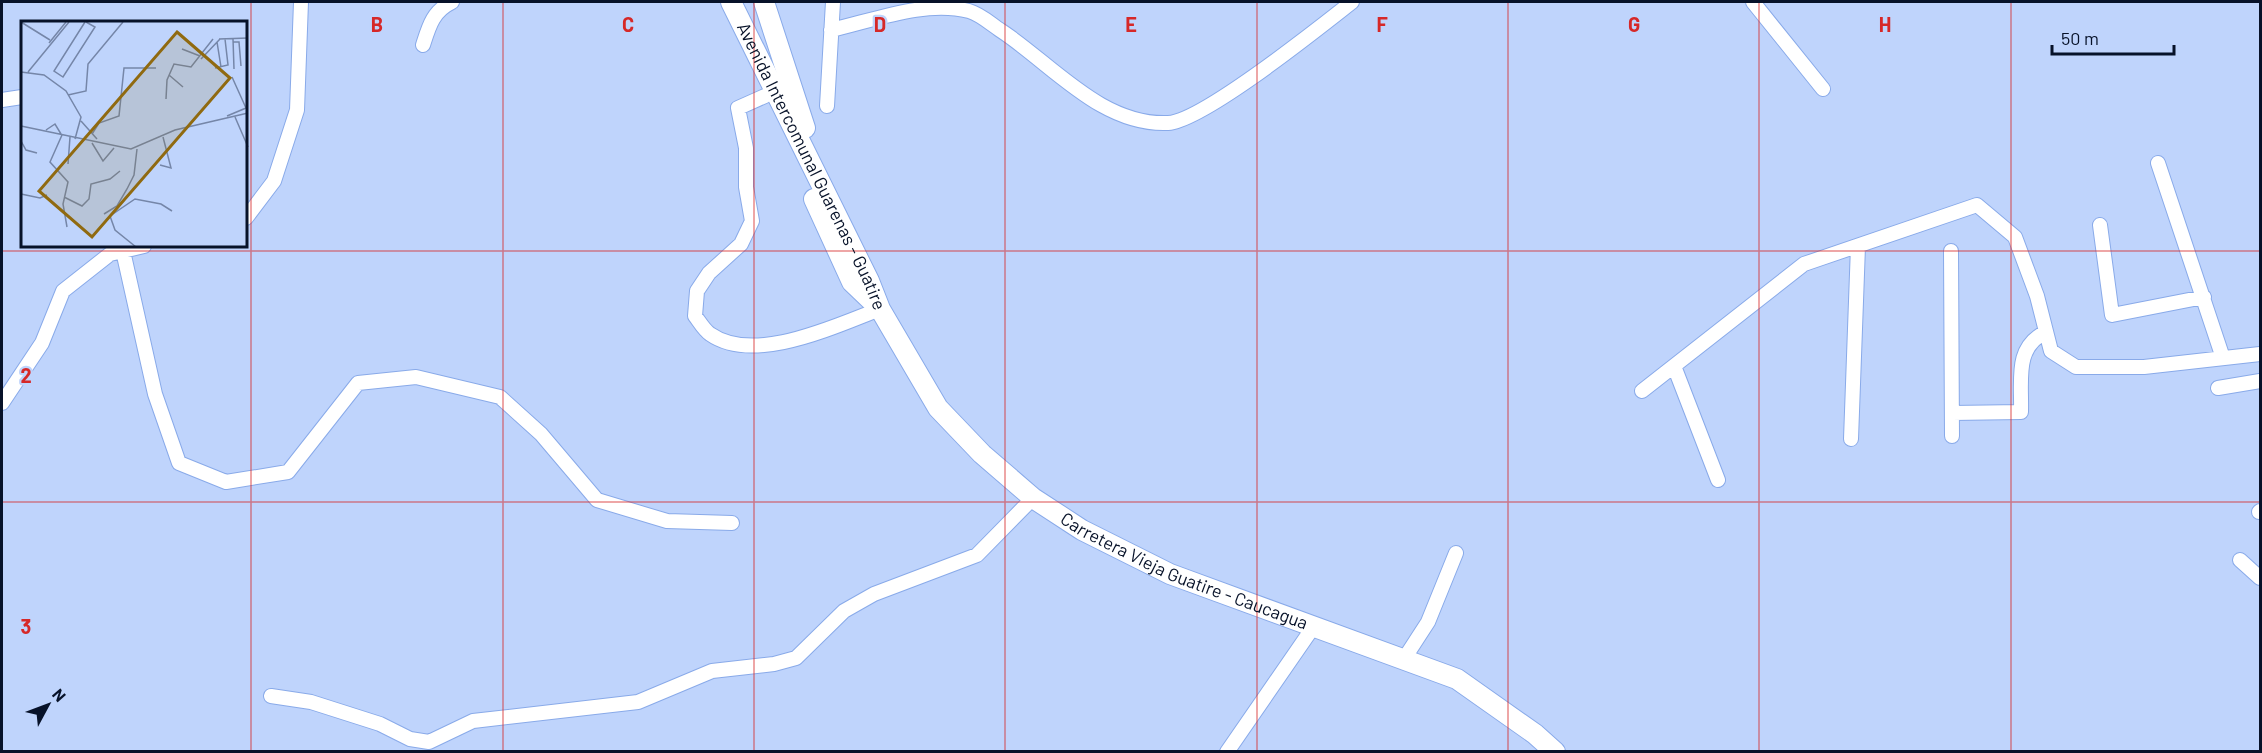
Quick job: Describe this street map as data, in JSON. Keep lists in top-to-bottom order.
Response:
{
  "streets": {
    "main road": ["Avenida Intercomunal Guarenas - Guatire", "Carretera Vieja Guatire - Caucagua"]
  },
  "crossings": [
    ["Avenida Intercomunal Guarenas - Guatire", "Carretera Vieja Guatire - Caucagua"]
  ],
  "scale_bar": "50 m",
  "north": "top right",
  "grid": {
    "columns": [
      "B",
      "C",
      "D",
      "E",
      "F",
      "G",
      "H"
    ],
    "rows": ["2", "3"]
  }
}
